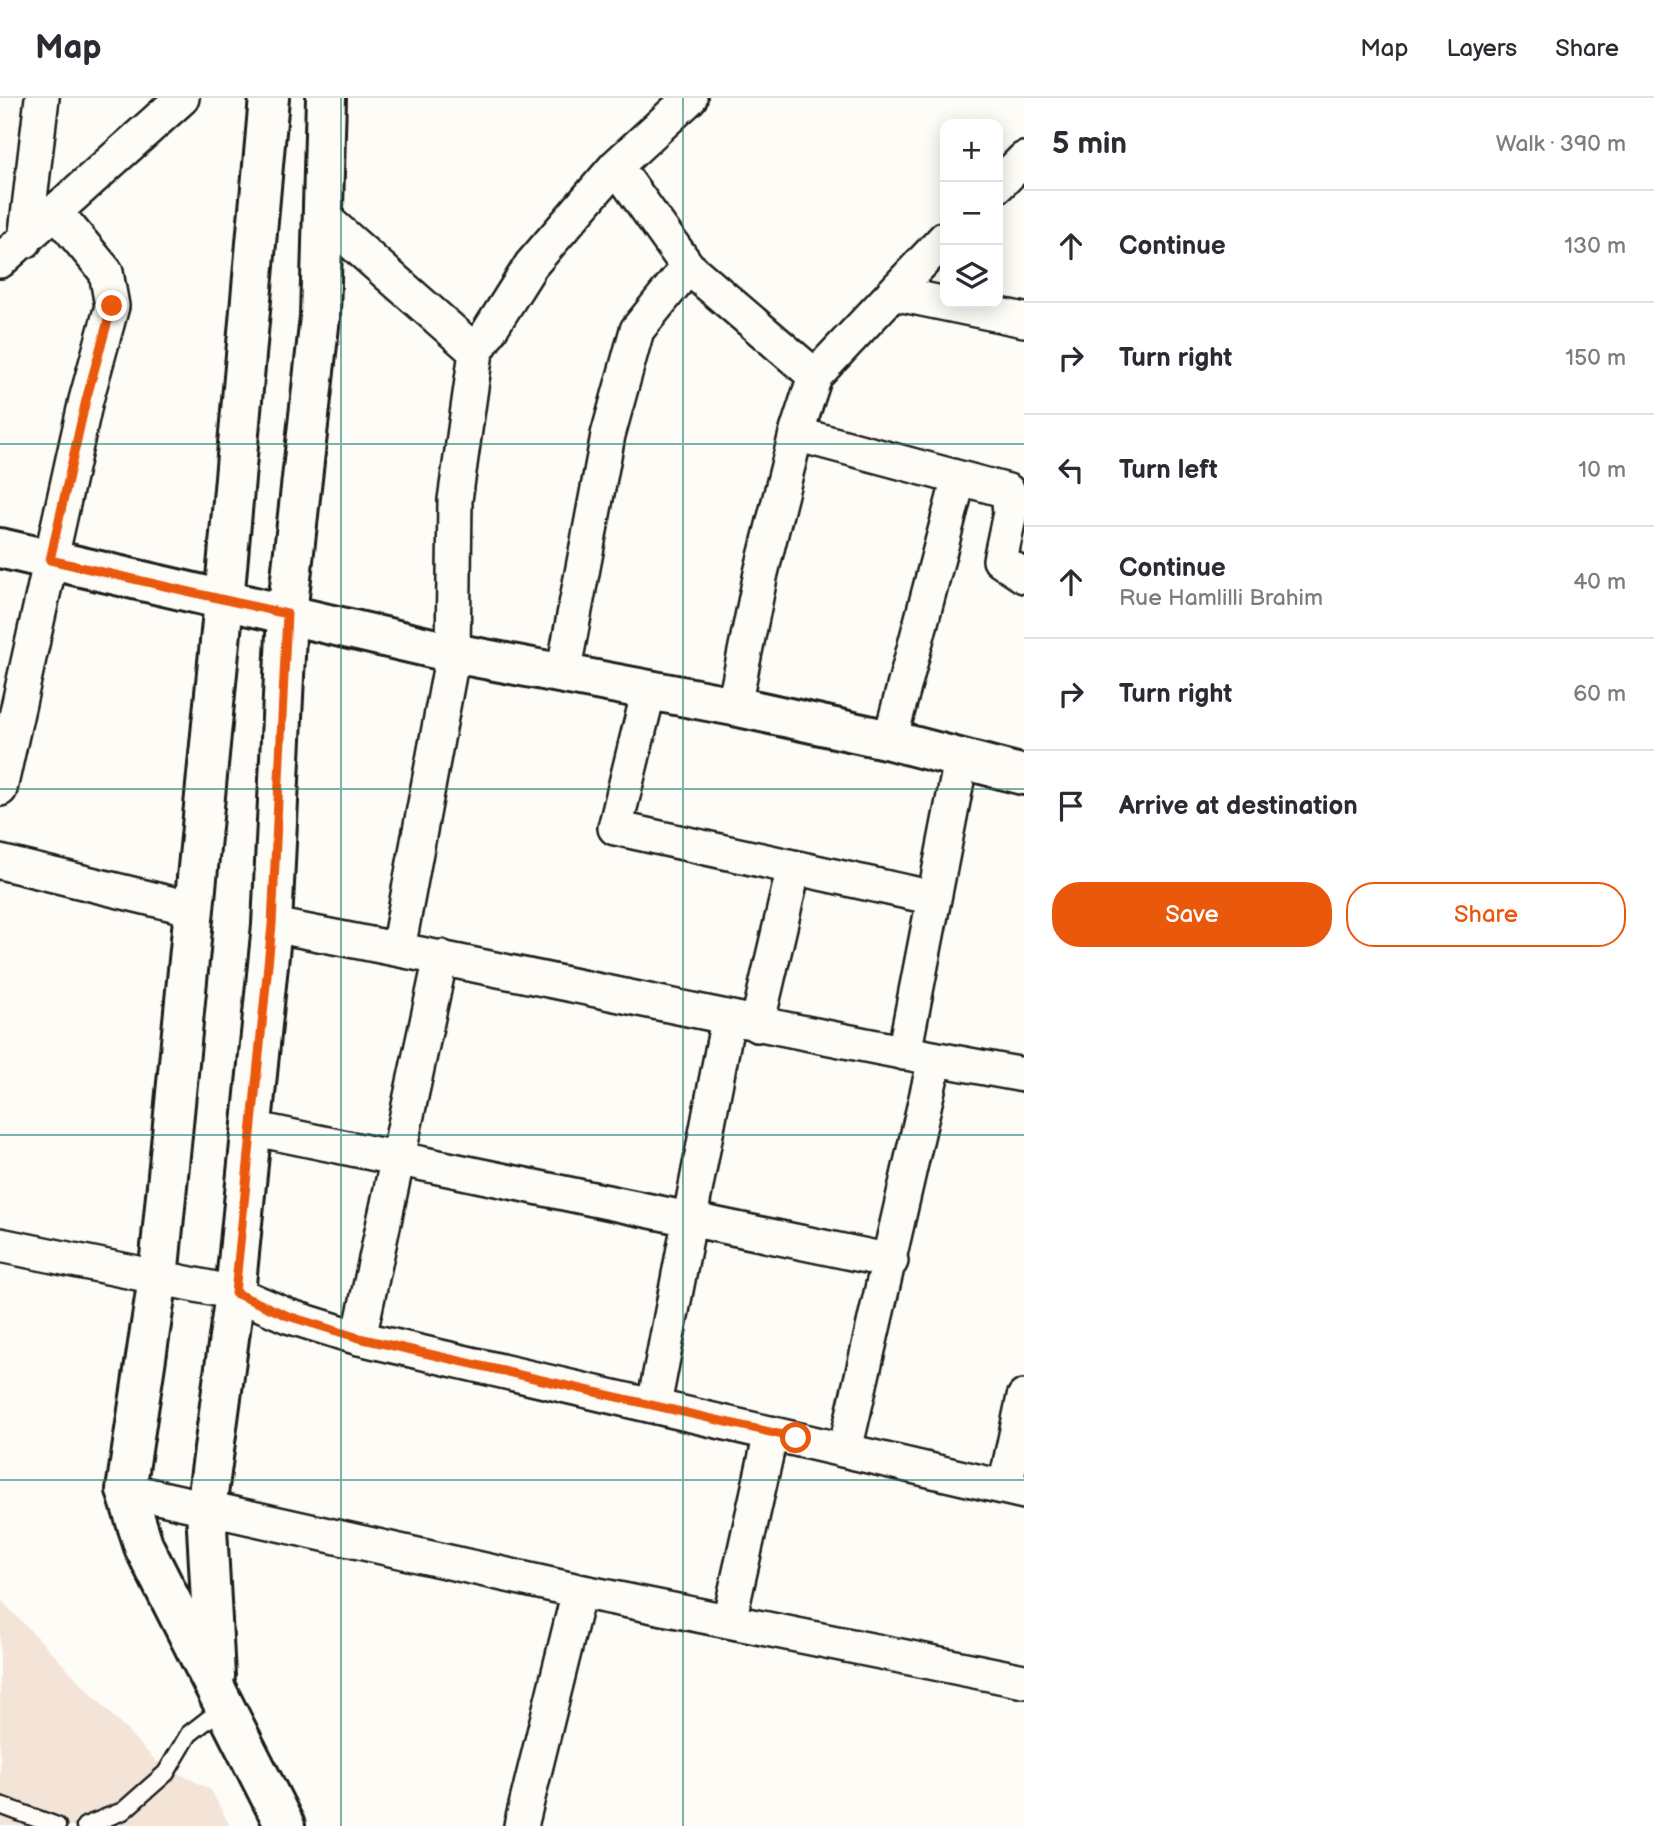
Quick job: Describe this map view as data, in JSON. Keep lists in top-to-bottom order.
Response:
{
  "page": {
    "header": "Map",
    "nav": ["Map", "Layers", "Share"],
    "heading": ["5 min", "Walk · 390 m"],
    "map_buttons": ["+", "−"],
    "list": [
      ["Continue", "130 m"],
      ["Turn right", "150 m"],
      ["Turn left", "10 m"],
      ["Continue", "Rue Hamlilli Brahim", "40 m"],
      ["Turn right", "60 m"],
      "Arrive at destination"
    ],
    "buttons": ["Save", "Share"]
  }
}
